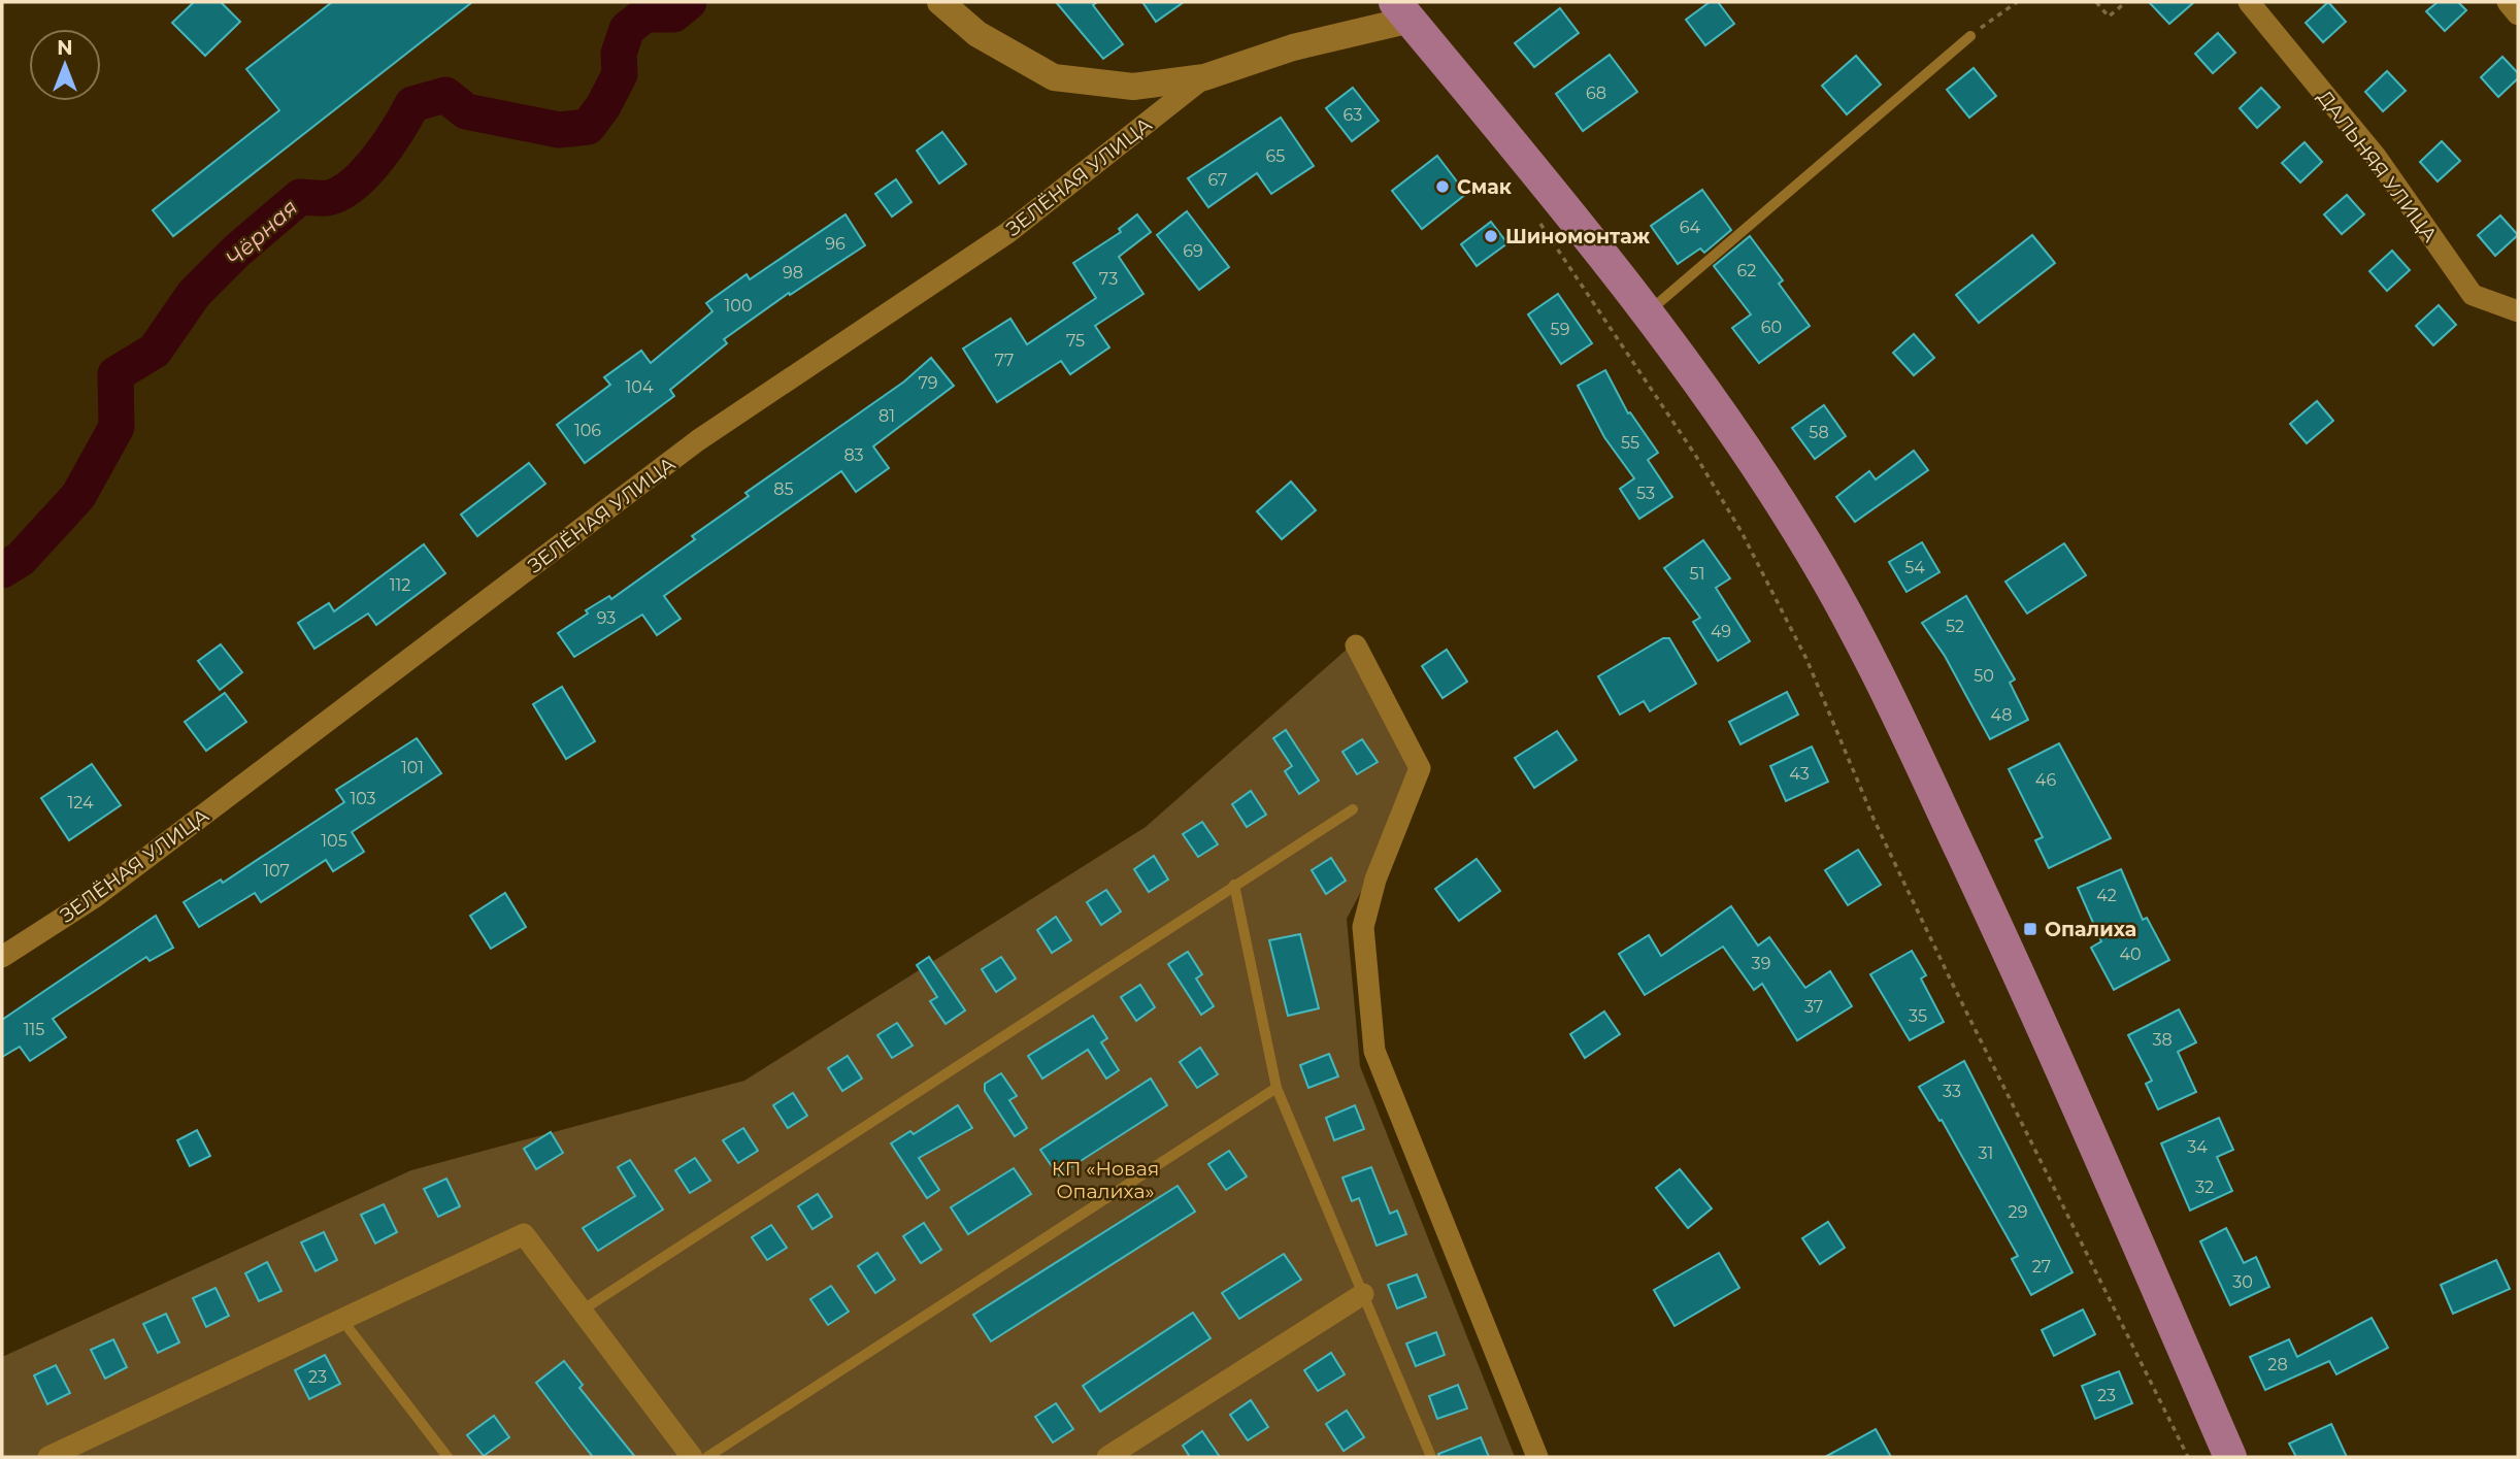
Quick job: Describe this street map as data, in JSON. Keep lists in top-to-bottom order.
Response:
{
  "streets": {
    "street": ["ДАЛЬНЯЯ УЛИЦА", "ЗЕЛЁНАЯ УЛИЦА"]
  },
  "water": ["Чёрная"],
  "parks": ["КП «Новая Опалиха»"],
  "places": {
    "other": ["Смак", "Шиномонтаж"],
    "transit": ["Опалиха"]
  },
  "house_numbers": [
    "68",
    "63",
    "65",
    "67",
    "64",
    "96",
    "69",
    "62",
    "98",
    "73",
    "100",
    "60",
    "59",
    "75",
    "77",
    "79",
    "104",
    "81",
    "106",
    "58",
    "55",
    "83",
    "85",
    "53",
    "54",
    "51",
    "112",
    "93",
    "52",
    "49",
    "50",
    "48",
    "101",
    "43",
    "46",
    "103",
    "124",
    "105",
    "107",
    "42",
    "40",
    "39",
    "37",
    "35",
    "115",
    "38",
    "33",
    "34",
    "31",
    "32",
    "29",
    "27",
    "30",
    "28",
    "23",
    "23"
  ],
  "north": "top"
}
